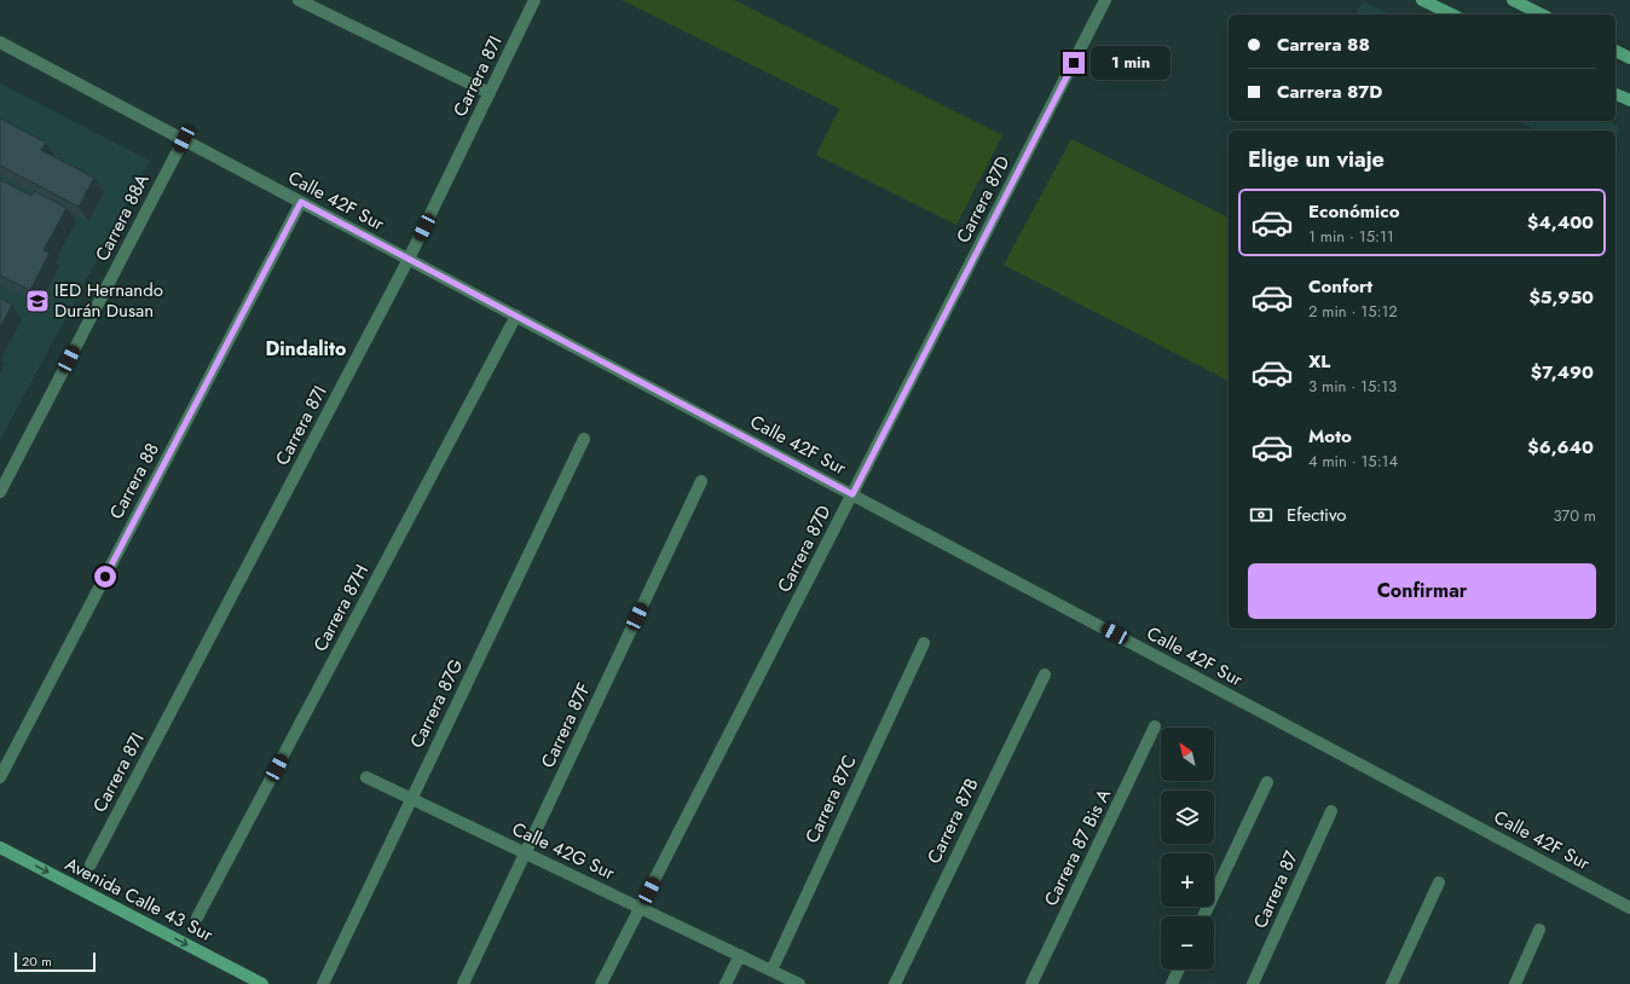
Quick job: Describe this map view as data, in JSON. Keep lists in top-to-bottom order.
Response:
{
  "streets": {
    "main road": ["Avenida Calle 43 Sur"],
    "street": [
      "Carrera 87I",
      "Carrera 87D",
      "Calle 42F Sur",
      "Carrera 88A",
      "Carrera 88",
      "Carrera 87H",
      "Carrera 87G",
      "Carrera 87F",
      "Carrera 87C",
      "Carrera 87B",
      "Carrera 87 Bis A",
      "Calle 42G Sur",
      "Carrera 87"
    ]
  },
  "crossings": [
    ["Carrera 87I", "Calle 42F Sur"],
    ["Carrera 87D", "Calle 42F Sur"],
    ["Carrera 87D", "Calle 42G Sur"],
    ["Calle 42F Sur", "Carrera 88A"],
    ["Calle 42F Sur", "Carrera 88"],
    ["Calle 42F Sur", "Carrera 87H"],
    ["Carrera 87G", "Calle 42G Sur"],
    ["Carrera 87F", "Calle 42G Sur"],
    ["Carrera 87C", "Calle 42G Sur"]
  ],
  "one_way": ["Avenida Calle 43 Sur"],
  "districts": ["Dindalito"],
  "places": {
    "school or university": ["IED Hernando Durán Dusan"]
  },
  "scale_bar": "20 m",
  "north": "top left",
  "page": {
    "banner": ["Carrera 88", "Carrera 87D"],
    "bubble": "1 min",
    "heading": "Elige un viaje",
    "list": [
      {
        "name": "Económico",
        "note": "1 min · 15:11",
        "value": "$4,400"
      },
      {
        "name": "Confort",
        "note": "2 min · 15:12",
        "value": "$5,950"
      },
      {
        "name": "XL",
        "note": "3 min · 15:13",
        "value": "$7,490"
      },
      {
        "name": "Moto",
        "note": "4 min · 15:14",
        "value": "$6,640"
      }
    ],
    "pay": ["Efectivo", "370 m"],
    "buttons": "Confirmar",
    "map_buttons": ["+", "−"],
    "scale": "20 m"
  }
}
